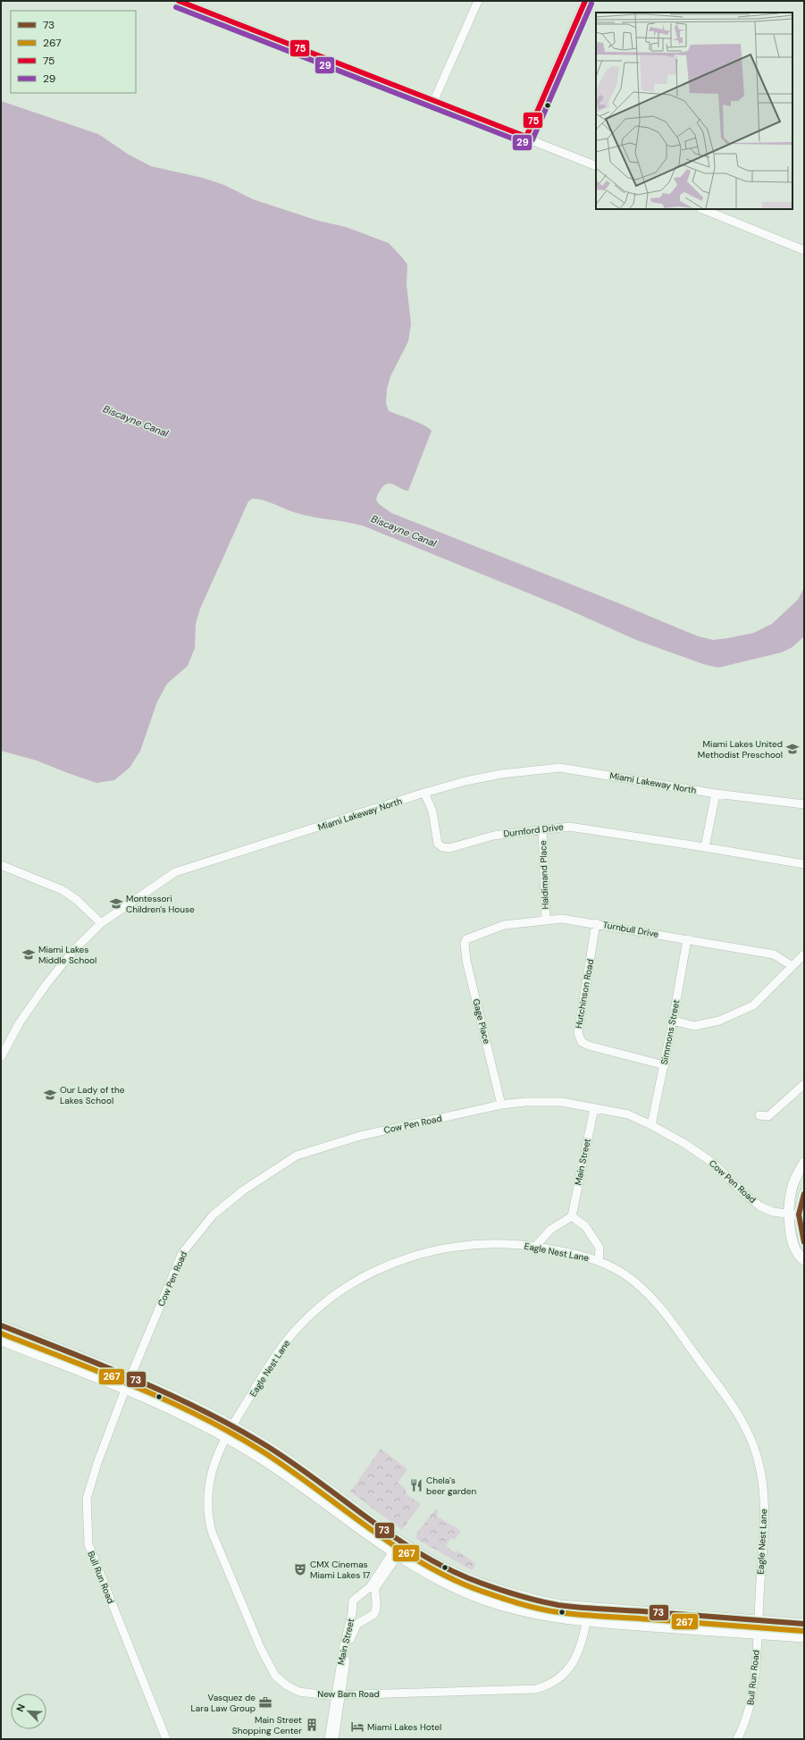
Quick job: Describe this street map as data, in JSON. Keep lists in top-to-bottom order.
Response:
{
  "streets": {
    "street": [
      "Miami Lakeway North",
      "Durnford Drive",
      "Haldimand Place",
      "Turnbull Drive",
      "Hutchinson Road",
      "Gage Place",
      "Simmons Street",
      "Cow Pen Road",
      "Main Street",
      "Eagle Nest Lane",
      "Bull Run Road",
      "New Barn Road"
    ]
  },
  "crossings": [
    ["Miami Lakeway North", "Durnford Drive"],
    ["Durnford Drive", "Haldimand Place"],
    ["Haldimand Place", "Turnbull Drive"],
    ["Turnbull Drive", "Hutchinson Road"],
    ["Turnbull Drive", "Gage Place"],
    ["Turnbull Drive", "Simmons Street"],
    ["Hutchinson Road", "Simmons Street"],
    ["Gage Place", "Cow Pen Road"],
    ["Simmons Street", "Cow Pen Road"],
    ["Cow Pen Road", "Main Street"],
    ["Cow Pen Road", "Bull Run Road"],
    ["Main Street", "New Barn Road"],
    ["Eagle Nest Lane", "Bull Run Road"],
    ["Eagle Nest Lane", "New Barn Road"]
  ],
  "water": ["Biscayne Canal"],
  "places": {
    "school or university": [
      "Miami Lakes United Methodist Preschool",
      "Montessori Children's House",
      "Miami Lakes Middle School",
      "Our Lady of the Lakes School"
    ],
    "restaurant": ["Chela's beer garden"],
    "theatre": ["CMX Cinemas Miami Lakes 17"],
    "office": ["Vasquez de Lara Law Group"],
    "building": ["Main Street Shopping Center"],
    "hotel": ["Miami Lakes Hotel"]
  },
  "lines": [
    "transit line 75",
    "transit line 29",
    "transit line 73",
    "transit line 267"
  ],
  "legend": [
    "73",
    "267",
    "75",
    "29"
  ],
  "north": "top left"
}
